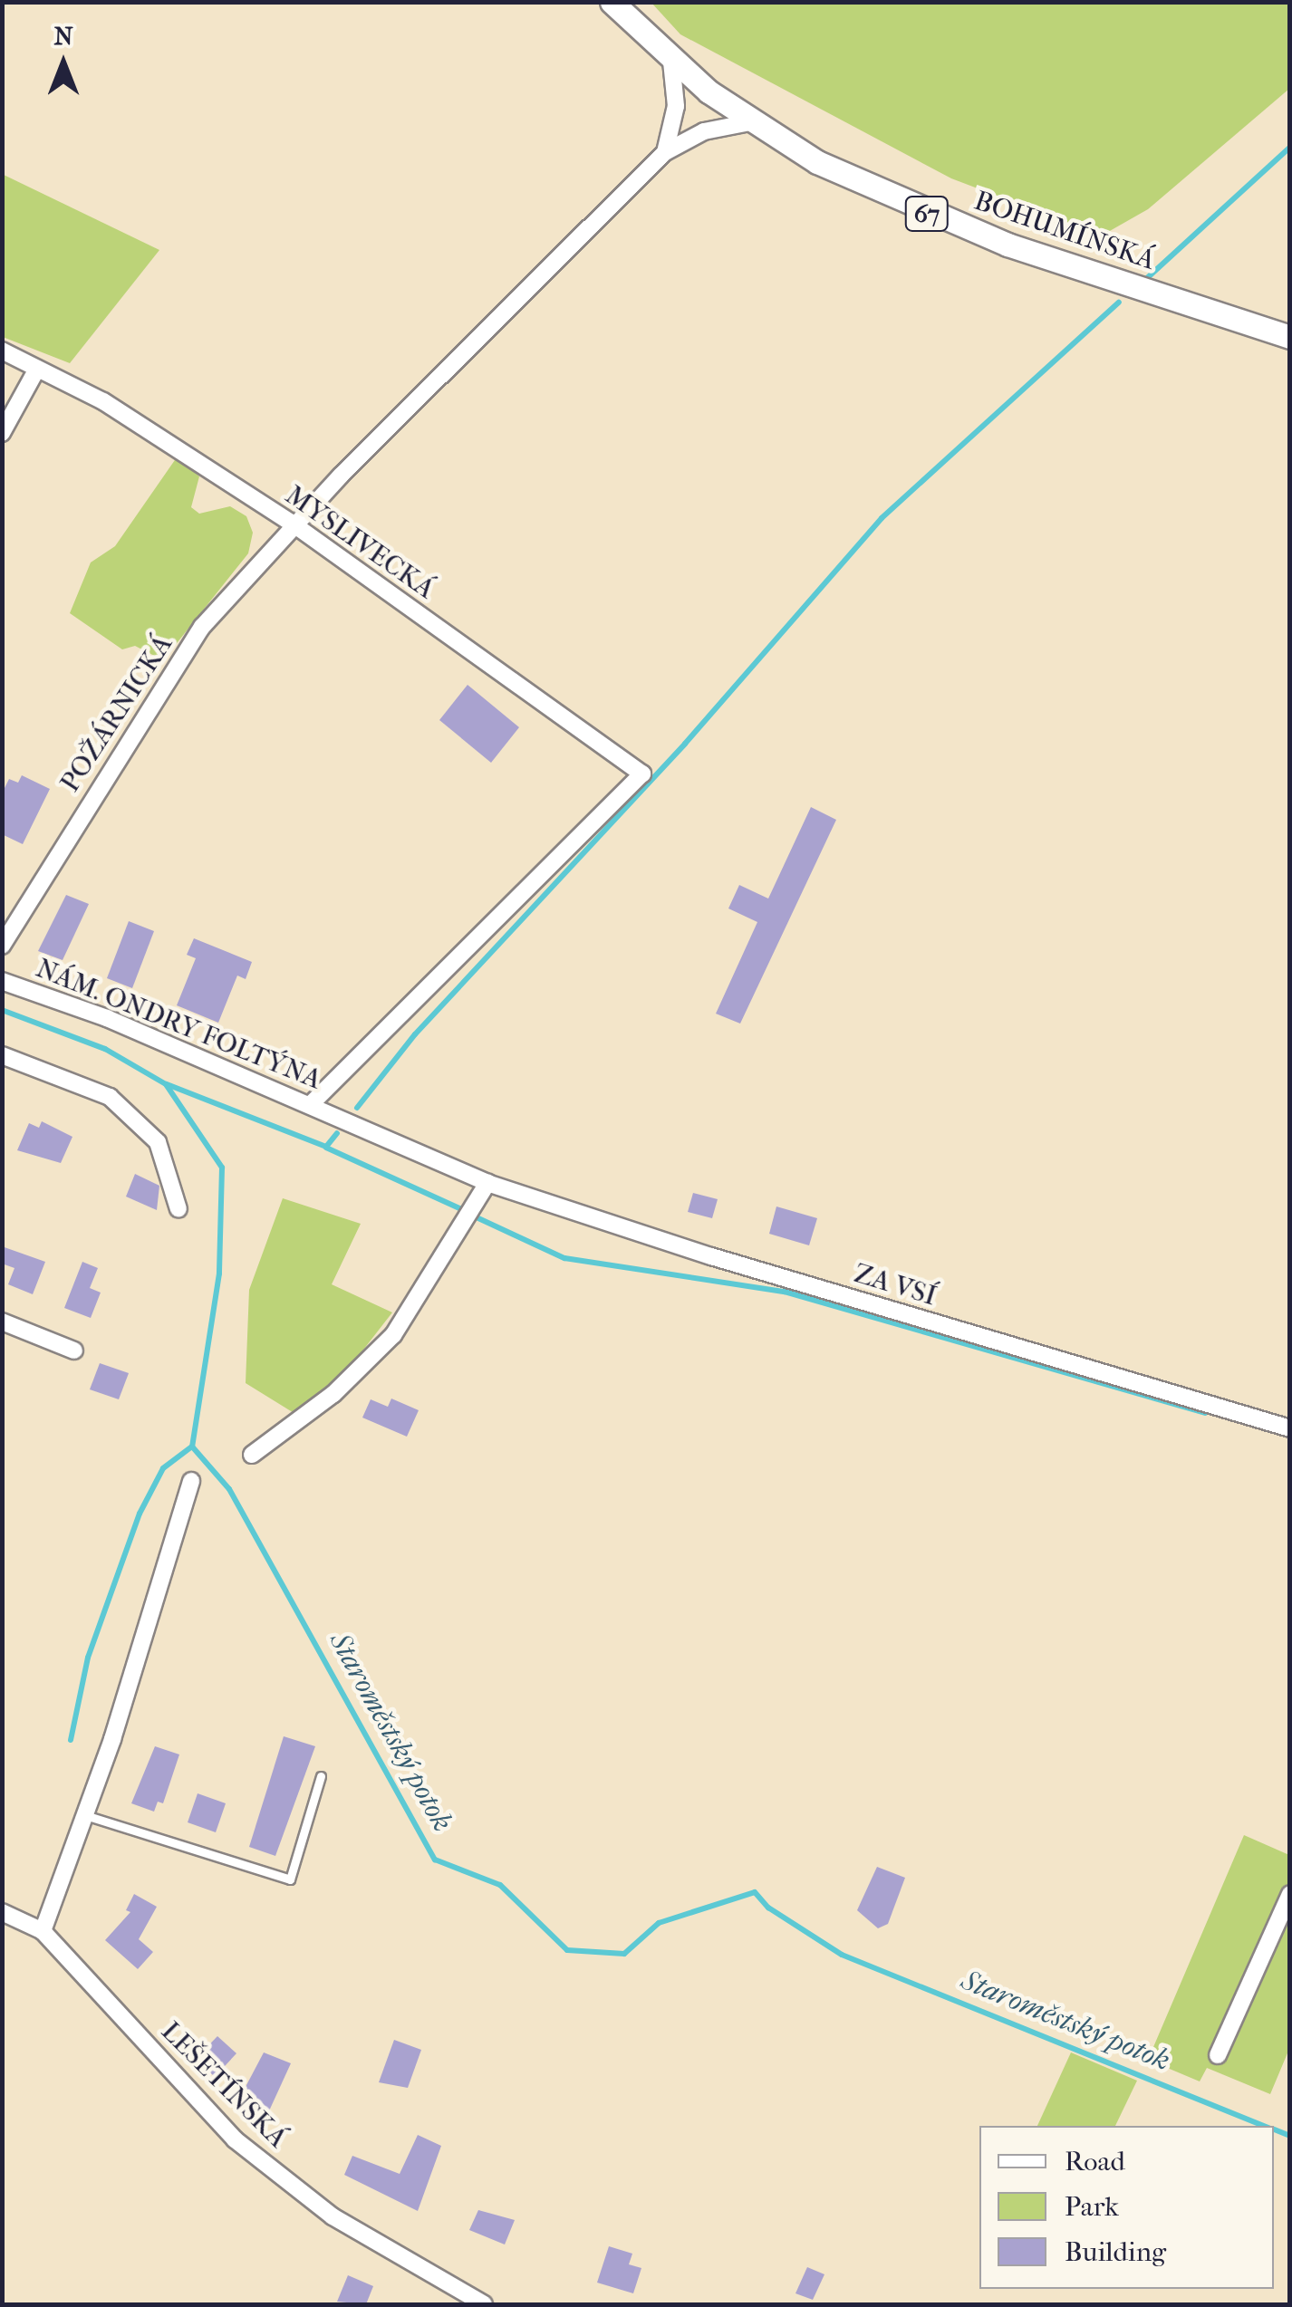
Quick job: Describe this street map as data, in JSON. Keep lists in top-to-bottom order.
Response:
{
  "streets": {
    "main road": ["67", "BOHUMÍNSKÁ"],
    "street": [
      "MYSLIVECKÁ",
      "POŽÁRNICKÁ",
      "NÁM. ONDRY FOLTÝNA",
      "ZA VSÍ",
      "LEŠETÍNSKÁ"
    ]
  },
  "crossings": [
    ["MYSLIVECKÁ", "POŽÁRNICKÁ"],
    ["MYSLIVECKÁ", "NÁM. ONDRY FOLTÝNA"],
    ["NÁM. ONDRY FOLTÝNA", "ZA VSÍ"]
  ],
  "water": ["Staroměstský potok"],
  "legend": ["Road", "Park", "Building"],
  "north": "top"
}
